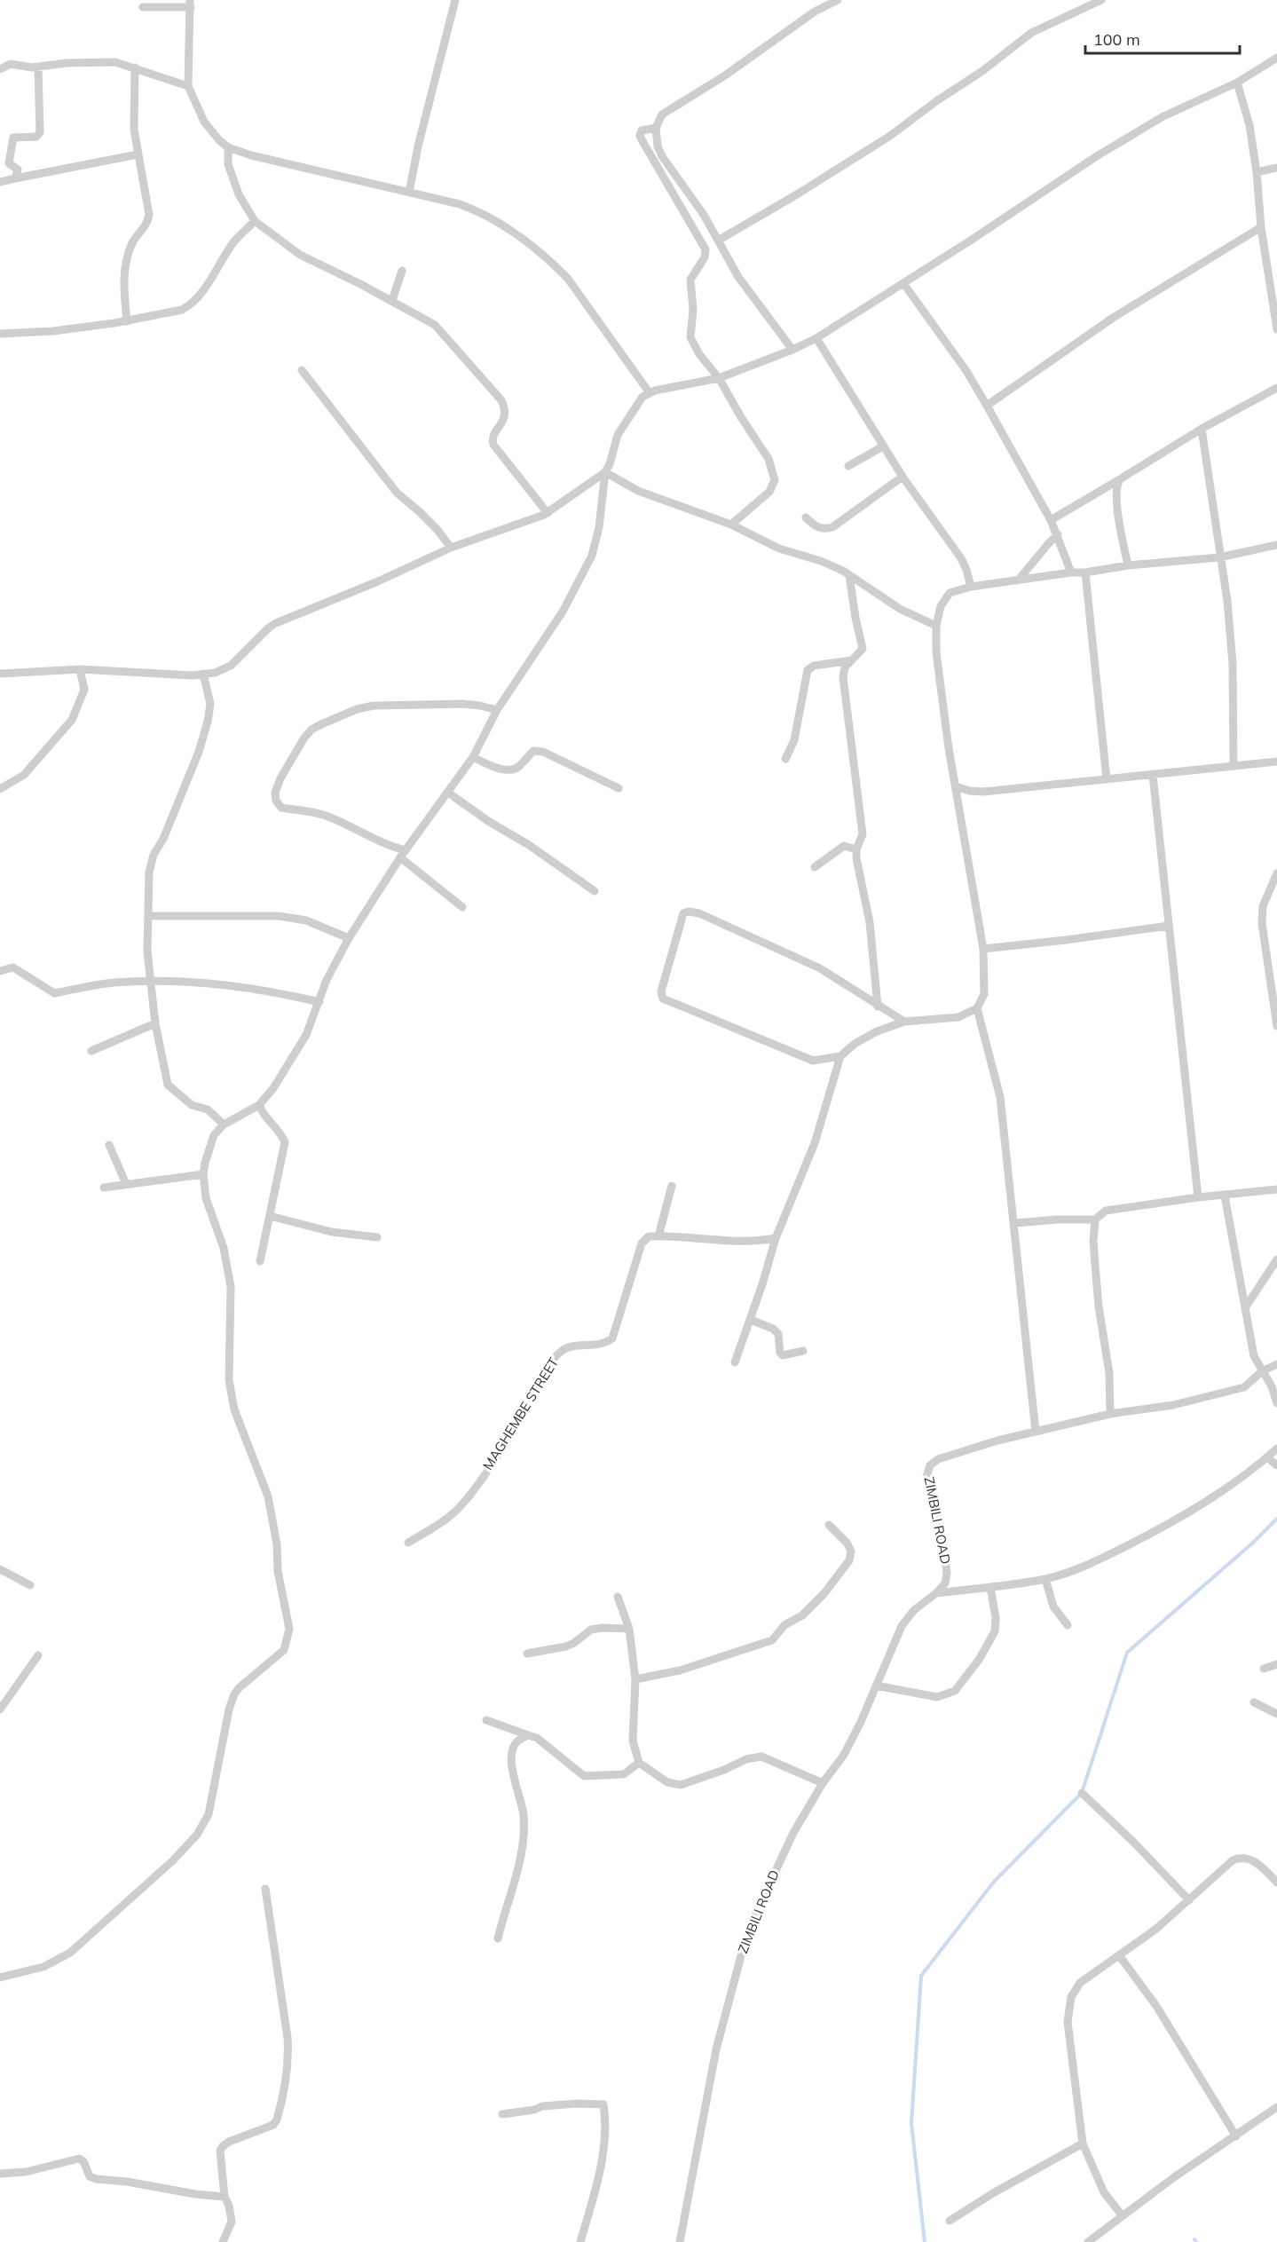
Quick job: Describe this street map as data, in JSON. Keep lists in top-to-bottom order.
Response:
{
  "streets": {
    "street": ["MAGHEMBE STREET", "ZIMBILI ROAD"]
  },
  "scale_bar": "100 m"
}
